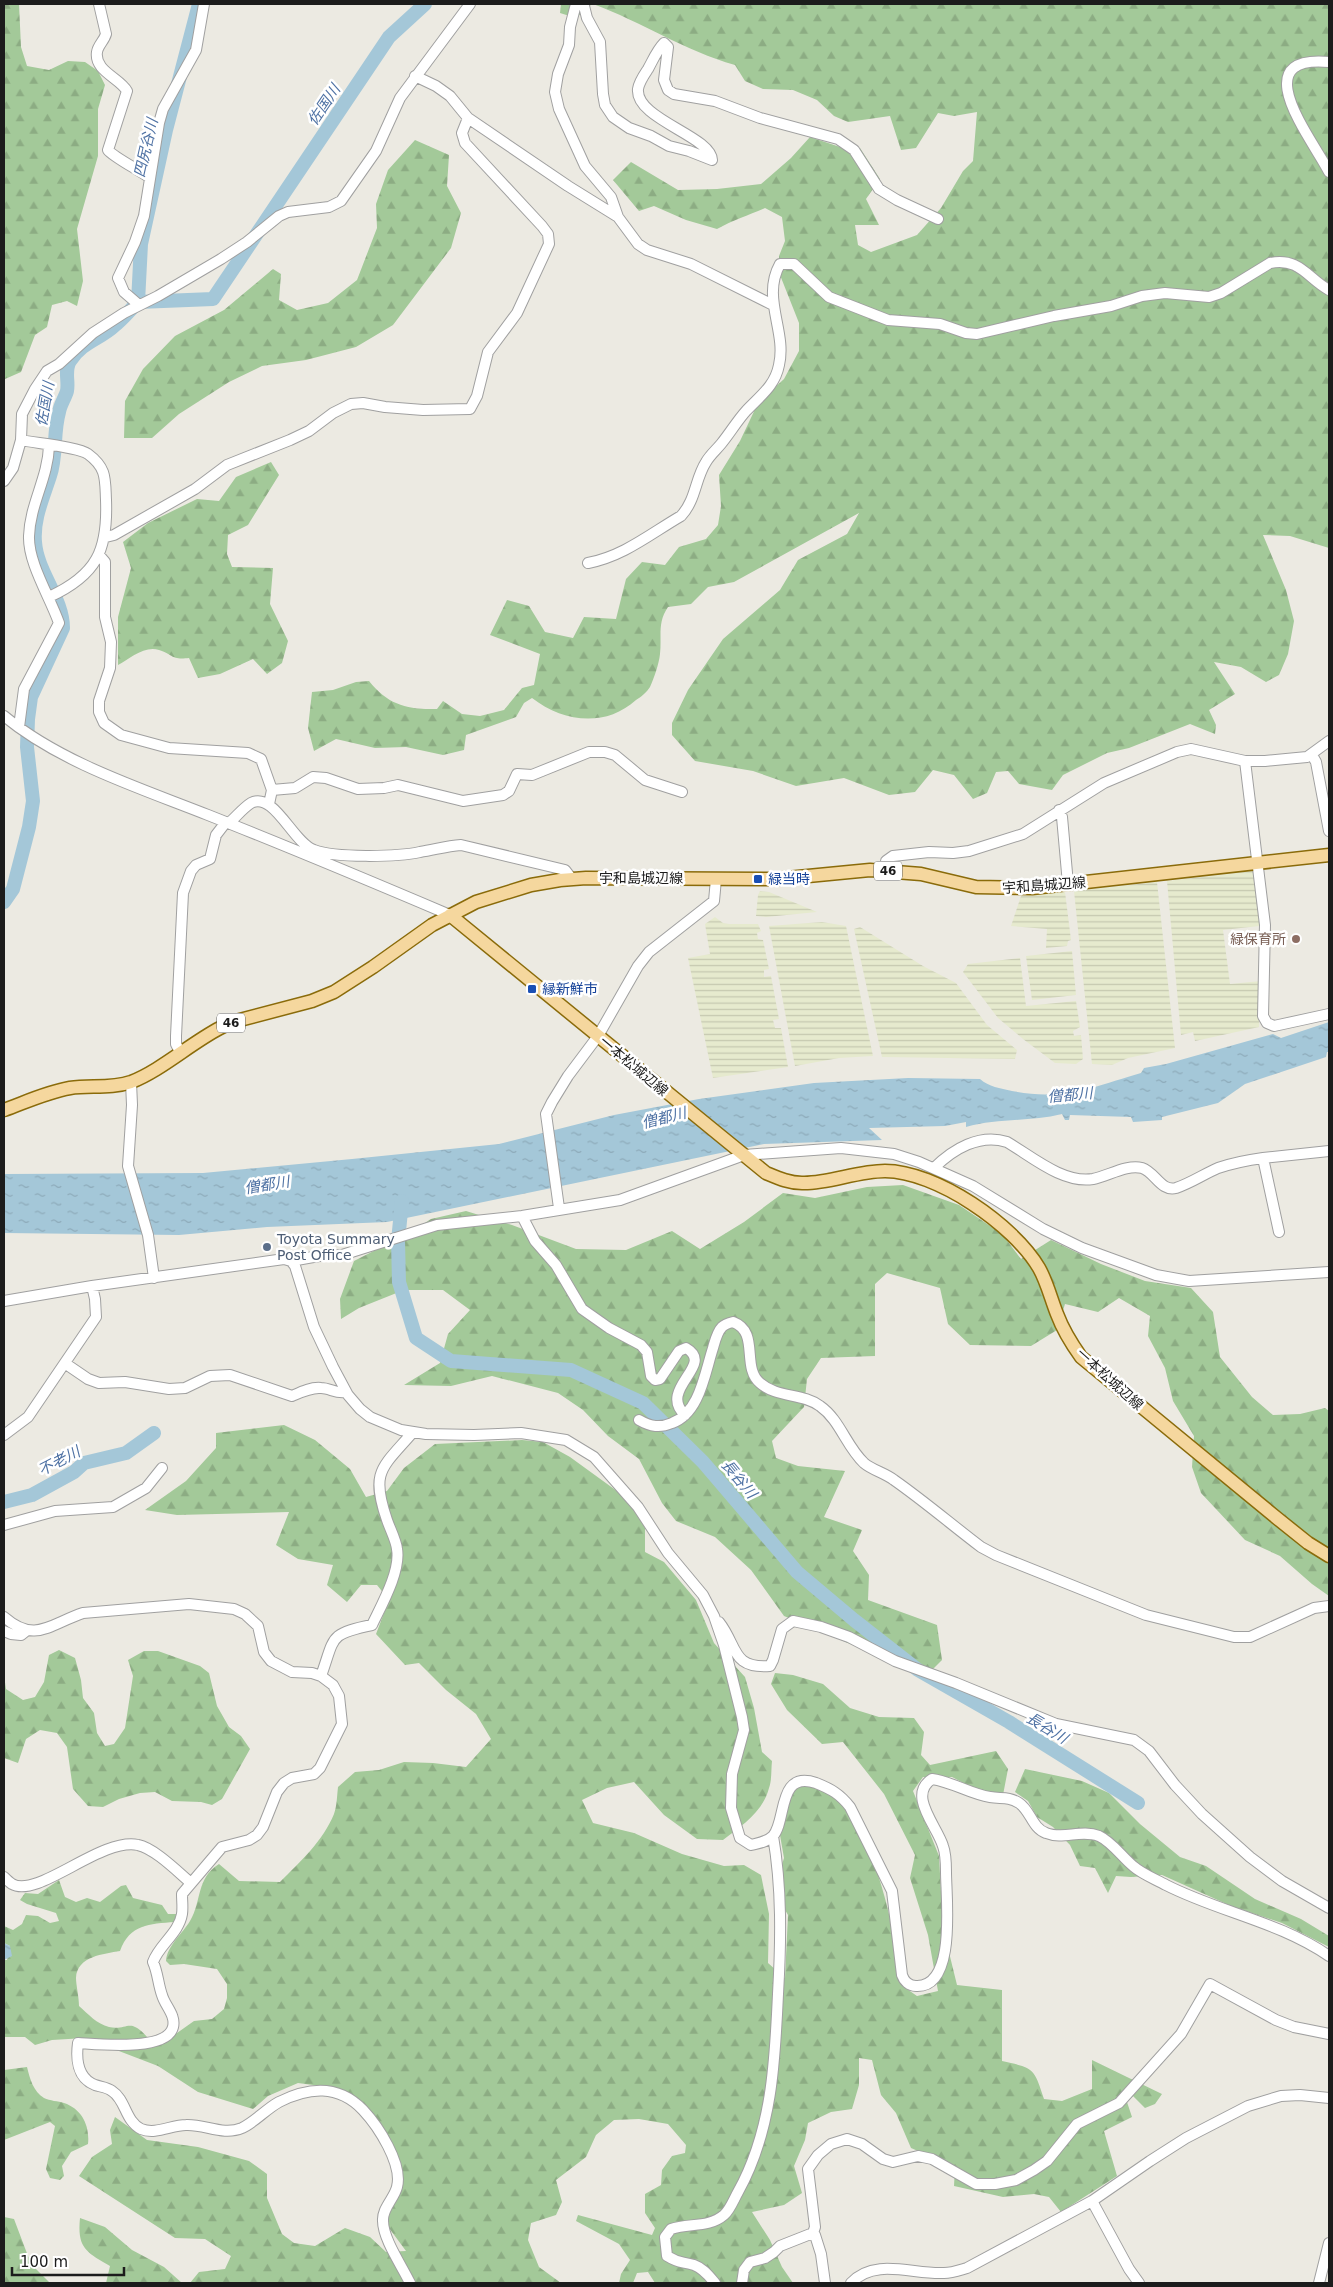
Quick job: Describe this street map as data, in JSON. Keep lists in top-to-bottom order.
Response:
{
  "streets": {
    "main road": ["46", "宇和島城辺線", "一本松城辺線"]
  },
  "crossings": [
    ["宇和島城辺線", "一本松城辺線"]
  ],
  "water": [
    "佐国川",
    "四尻谷川",
    "僧都川",
    "不老川",
    "長谷川"
  ],
  "places": {
    "transit": ["緑当時", "縁新鮮市"],
    "other": ["緑保育所", "Toyota Summary Post Office"]
  },
  "scale_bar": "100 m"
}
